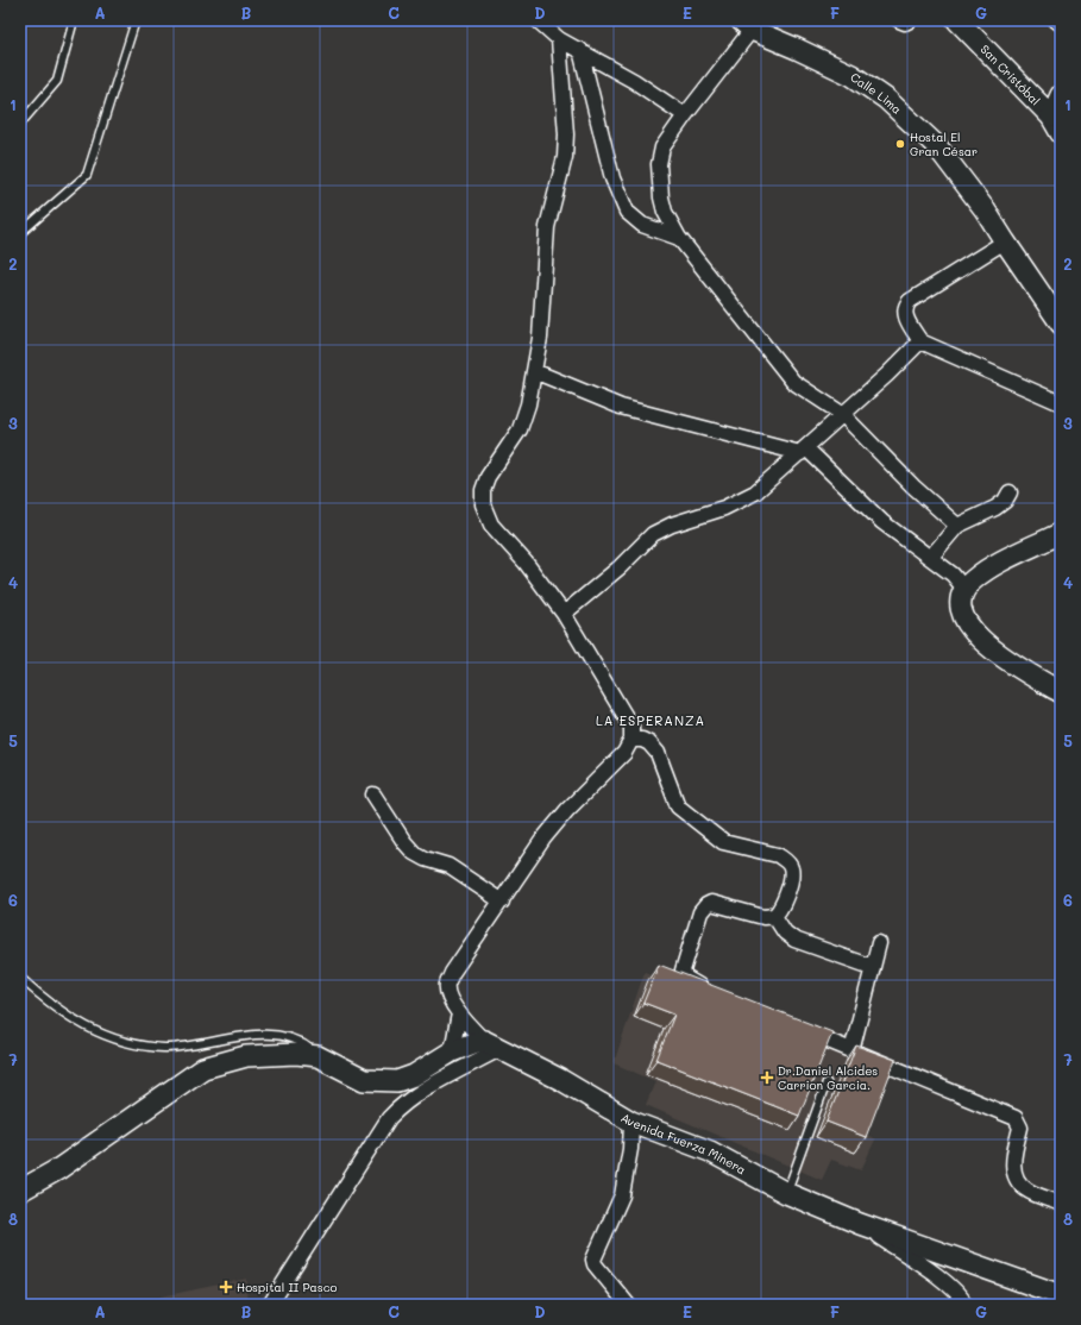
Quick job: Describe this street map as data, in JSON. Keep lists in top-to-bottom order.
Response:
{
  "streets": {
    "street": ["San Cristóbal", "Calle Lima", "Avenida Fuerza Minera"]
  },
  "districts": ["LA ESPERANZA"],
  "places": {
    "other": ["Hostal El Gran César"],
    "health": ["Dr.Daniel Alcides Carrion Garcia.", "Hospital II Pasco"]
  },
  "grid": {
    "columns": [
      "A",
      "B",
      "C",
      "D",
      "E",
      "F",
      "G"
    ],
    "rows": [
      "1",
      "2",
      "3",
      "4",
      "5",
      "6",
      "7",
      "8"
    ]
  }
}
